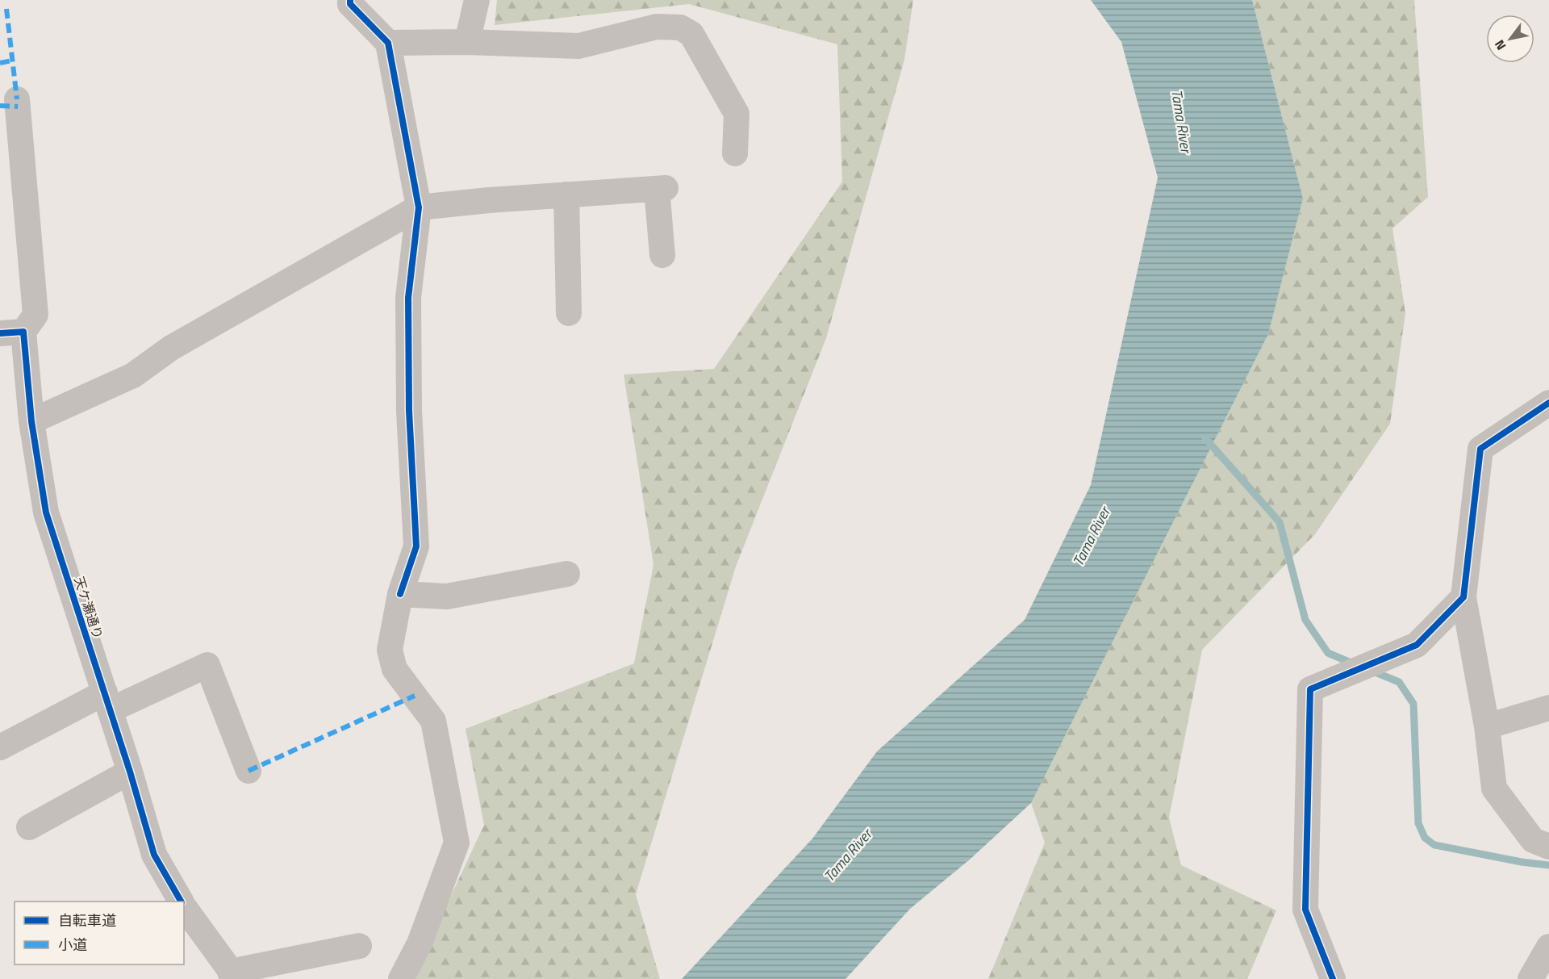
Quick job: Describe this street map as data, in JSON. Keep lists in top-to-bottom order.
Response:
{
  "streets": {
    "street": ["天ケ瀬通り"]
  },
  "water": ["Tama River"],
  "legend": ["自転車道", "小道"],
  "north": "bottom left"
}
